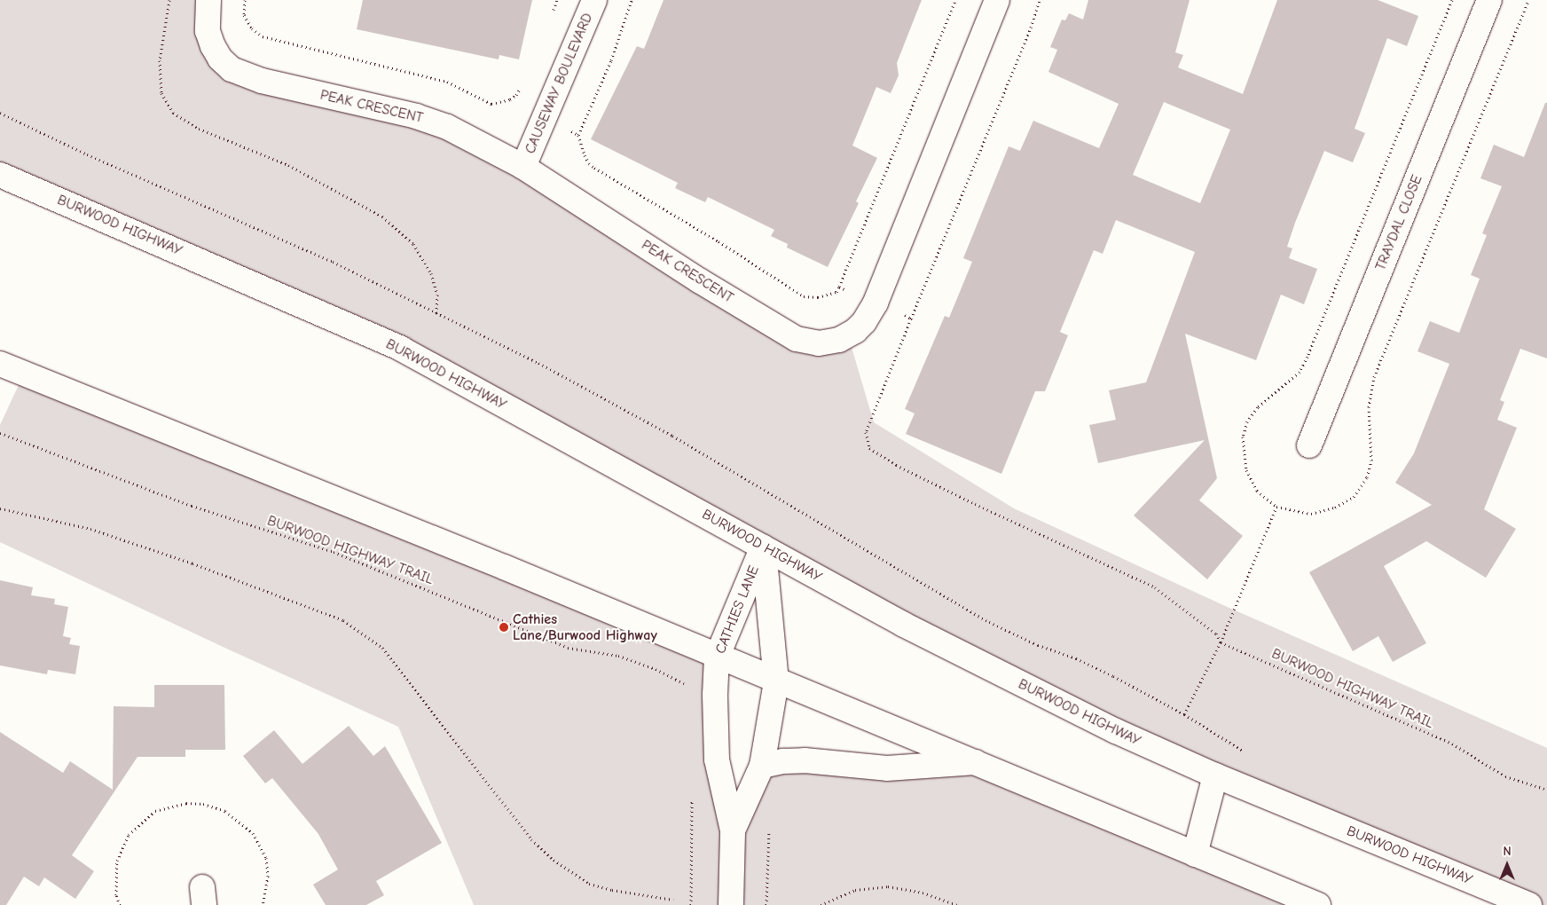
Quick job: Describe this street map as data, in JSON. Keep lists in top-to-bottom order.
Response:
{
  "streets": {
    "main road": [
      "CAUSEWAY BOULEVARD",
      "PEAK CRESCENT",
      "TRAYDAL CLOSE",
      "BURWOOD HIGHWAY",
      "CATHIES LANE"
    ],
    "path": ["BURWOOD HIGHWAY TRAIL"]
  },
  "crossings": [
    ["CAUSEWAY BOULEVARD", "PEAK CRESCENT"],
    ["BURWOOD HIGHWAY", "CATHIES LANE"]
  ],
  "places": ["Cathies Lane/Burwood Highway"],
  "north": "top"
}
